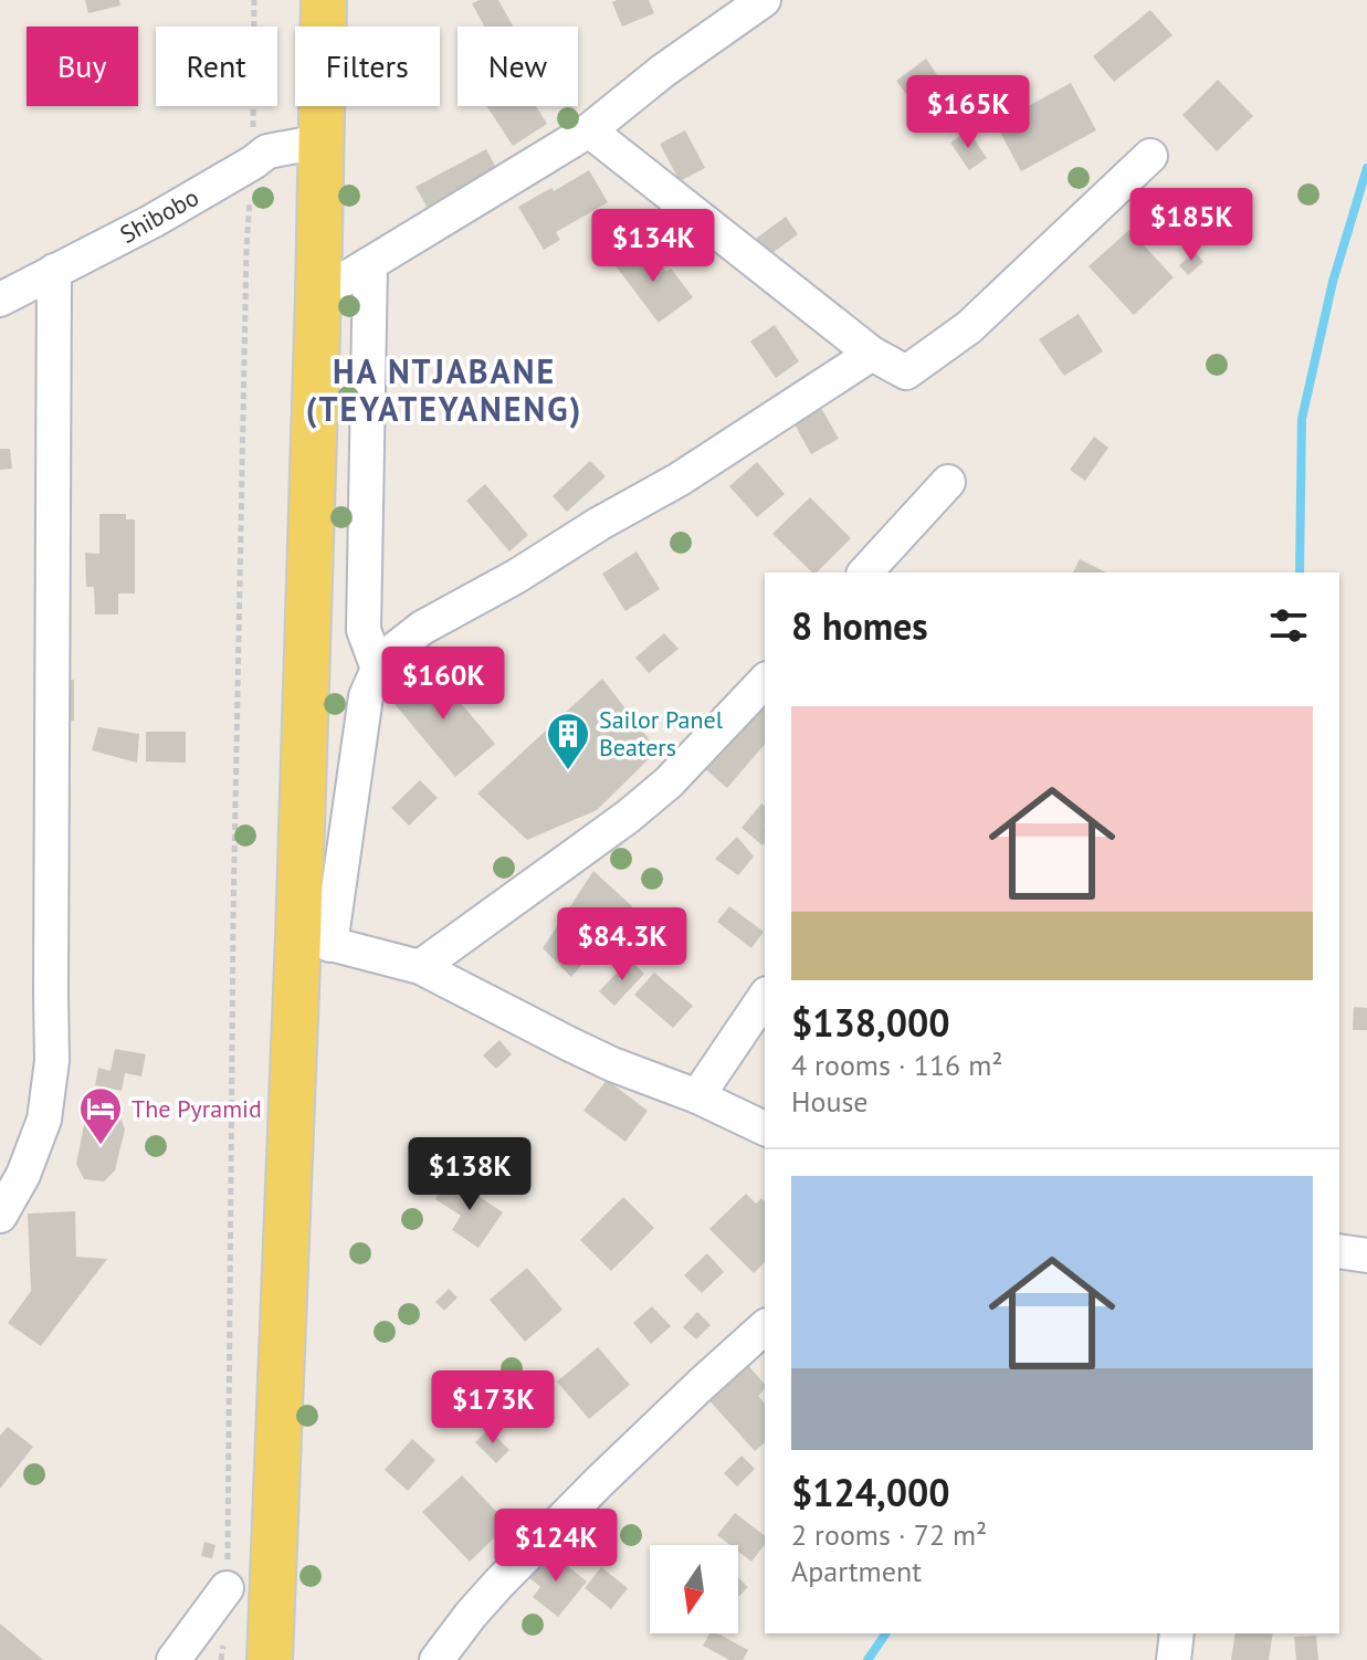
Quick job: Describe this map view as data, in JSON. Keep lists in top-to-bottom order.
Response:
{
  "streets": {
    "street": ["Shibobo"]
  },
  "districts": ["HA NTJABANE (TEYATEYANENG)"],
  "places": {
    "building": ["Sailor Panel Beaters"],
    "hotel": ["The Pyramid"]
  },
  "north": "bottom",
  "page": {
    "chip": [
      "Buy",
      "Rent",
      "Filters",
      "New"
    ],
    "price": [
      "$165K",
      "$185K",
      "$134K",
      "$160K",
      "$84.3K",
      "$138K",
      "$173K",
      "$124K"
    ],
    "heading": "8 homes",
    "list": [
      {
        "name": "$138,000",
        "note": "4 rooms · 116 m² · House"
      },
      {
        "name": "$124,000",
        "note": "2 rooms · 72 m² · Apartment"
      }
    ]
  }
}
